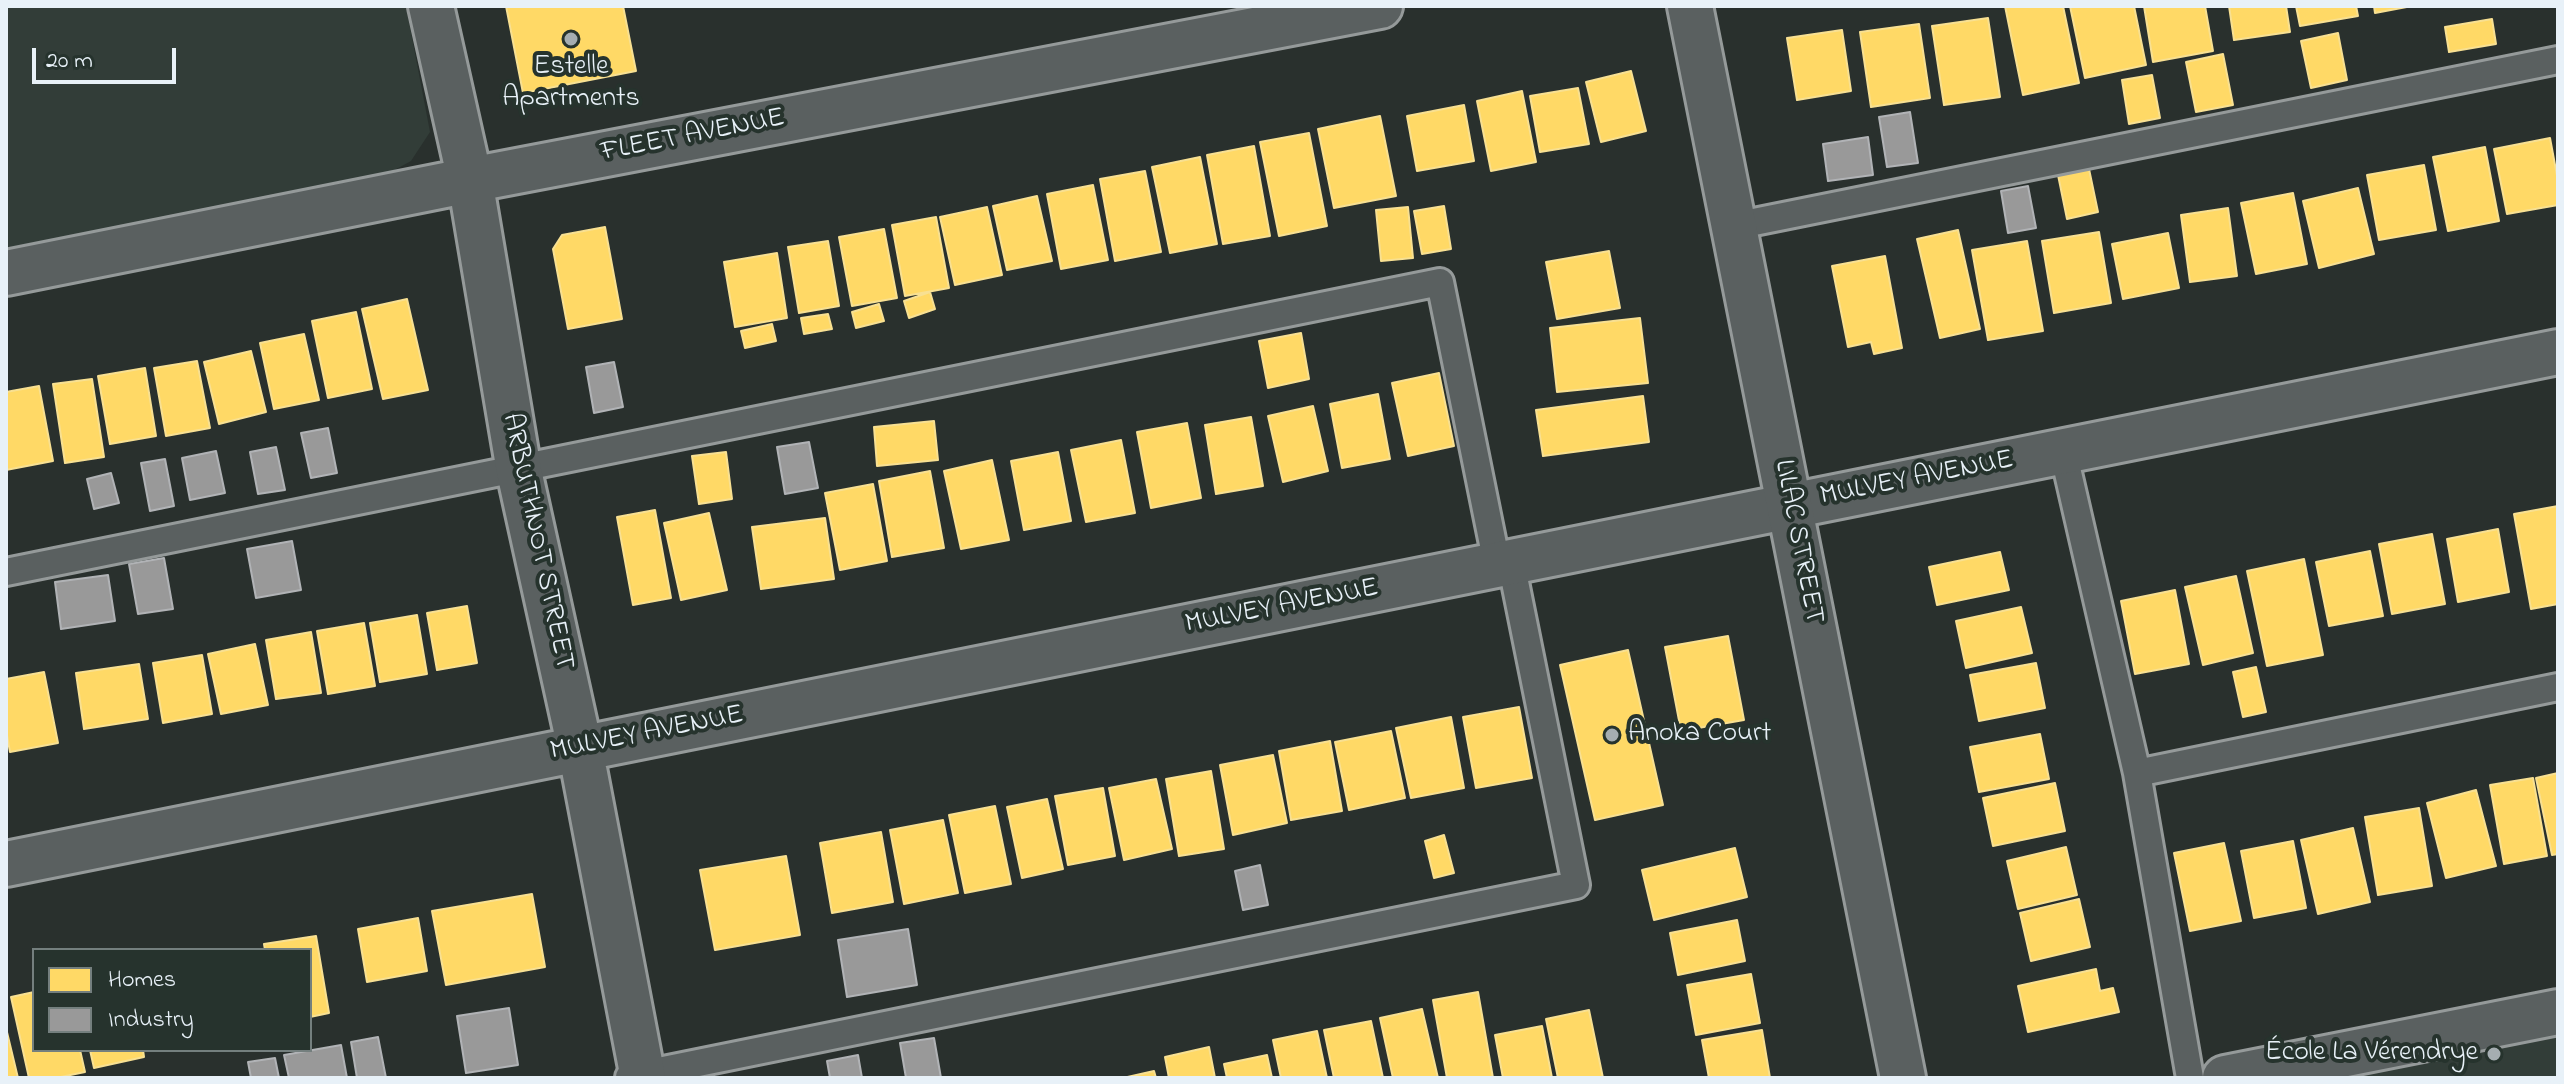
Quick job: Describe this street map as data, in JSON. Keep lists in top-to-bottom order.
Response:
{
  "streets": {
    "street": [
      "FLEET AVENUE",
      "MULVEY AVENUE",
      "ARBUTHNOT STREET",
      "LILAC STREET"
    ]
  },
  "crossings": [
    ["FLEET AVENUE", "ARBUTHNOT STREET"],
    ["MULVEY AVENUE", "ARBUTHNOT STREET"],
    ["MULVEY AVENUE", "LILAC STREET"]
  ],
  "places": ["Estelle Apartments", "Anoka Court", "École La Vérendrye"],
  "legend": ["Homes", "Industry"],
  "scale_bar": "20 m"
}
